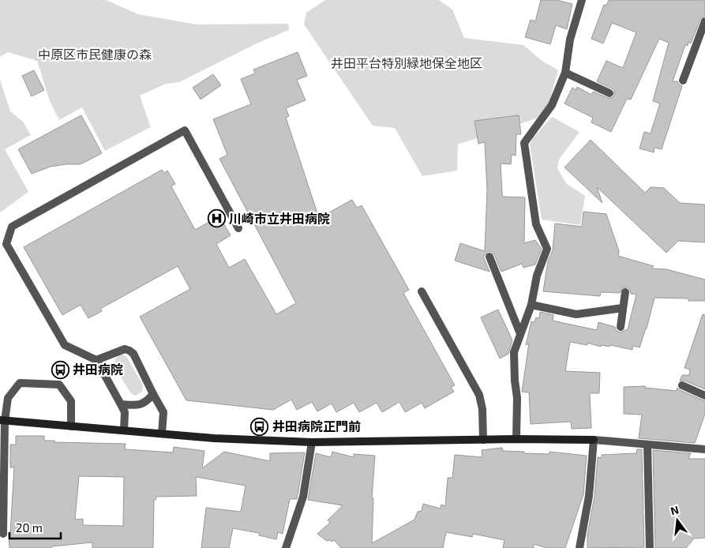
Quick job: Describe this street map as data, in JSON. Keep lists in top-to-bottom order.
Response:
{
  "parks": ["中原区市民健康の森", "井田平台特別緑地保全地区"],
  "places": {
    "hospital": ["川崎市立井田病院"],
    "bus stop": ["井田病院", "井田病院正門前"]
  },
  "scale_bar": "20 m",
  "north": "top"
}
